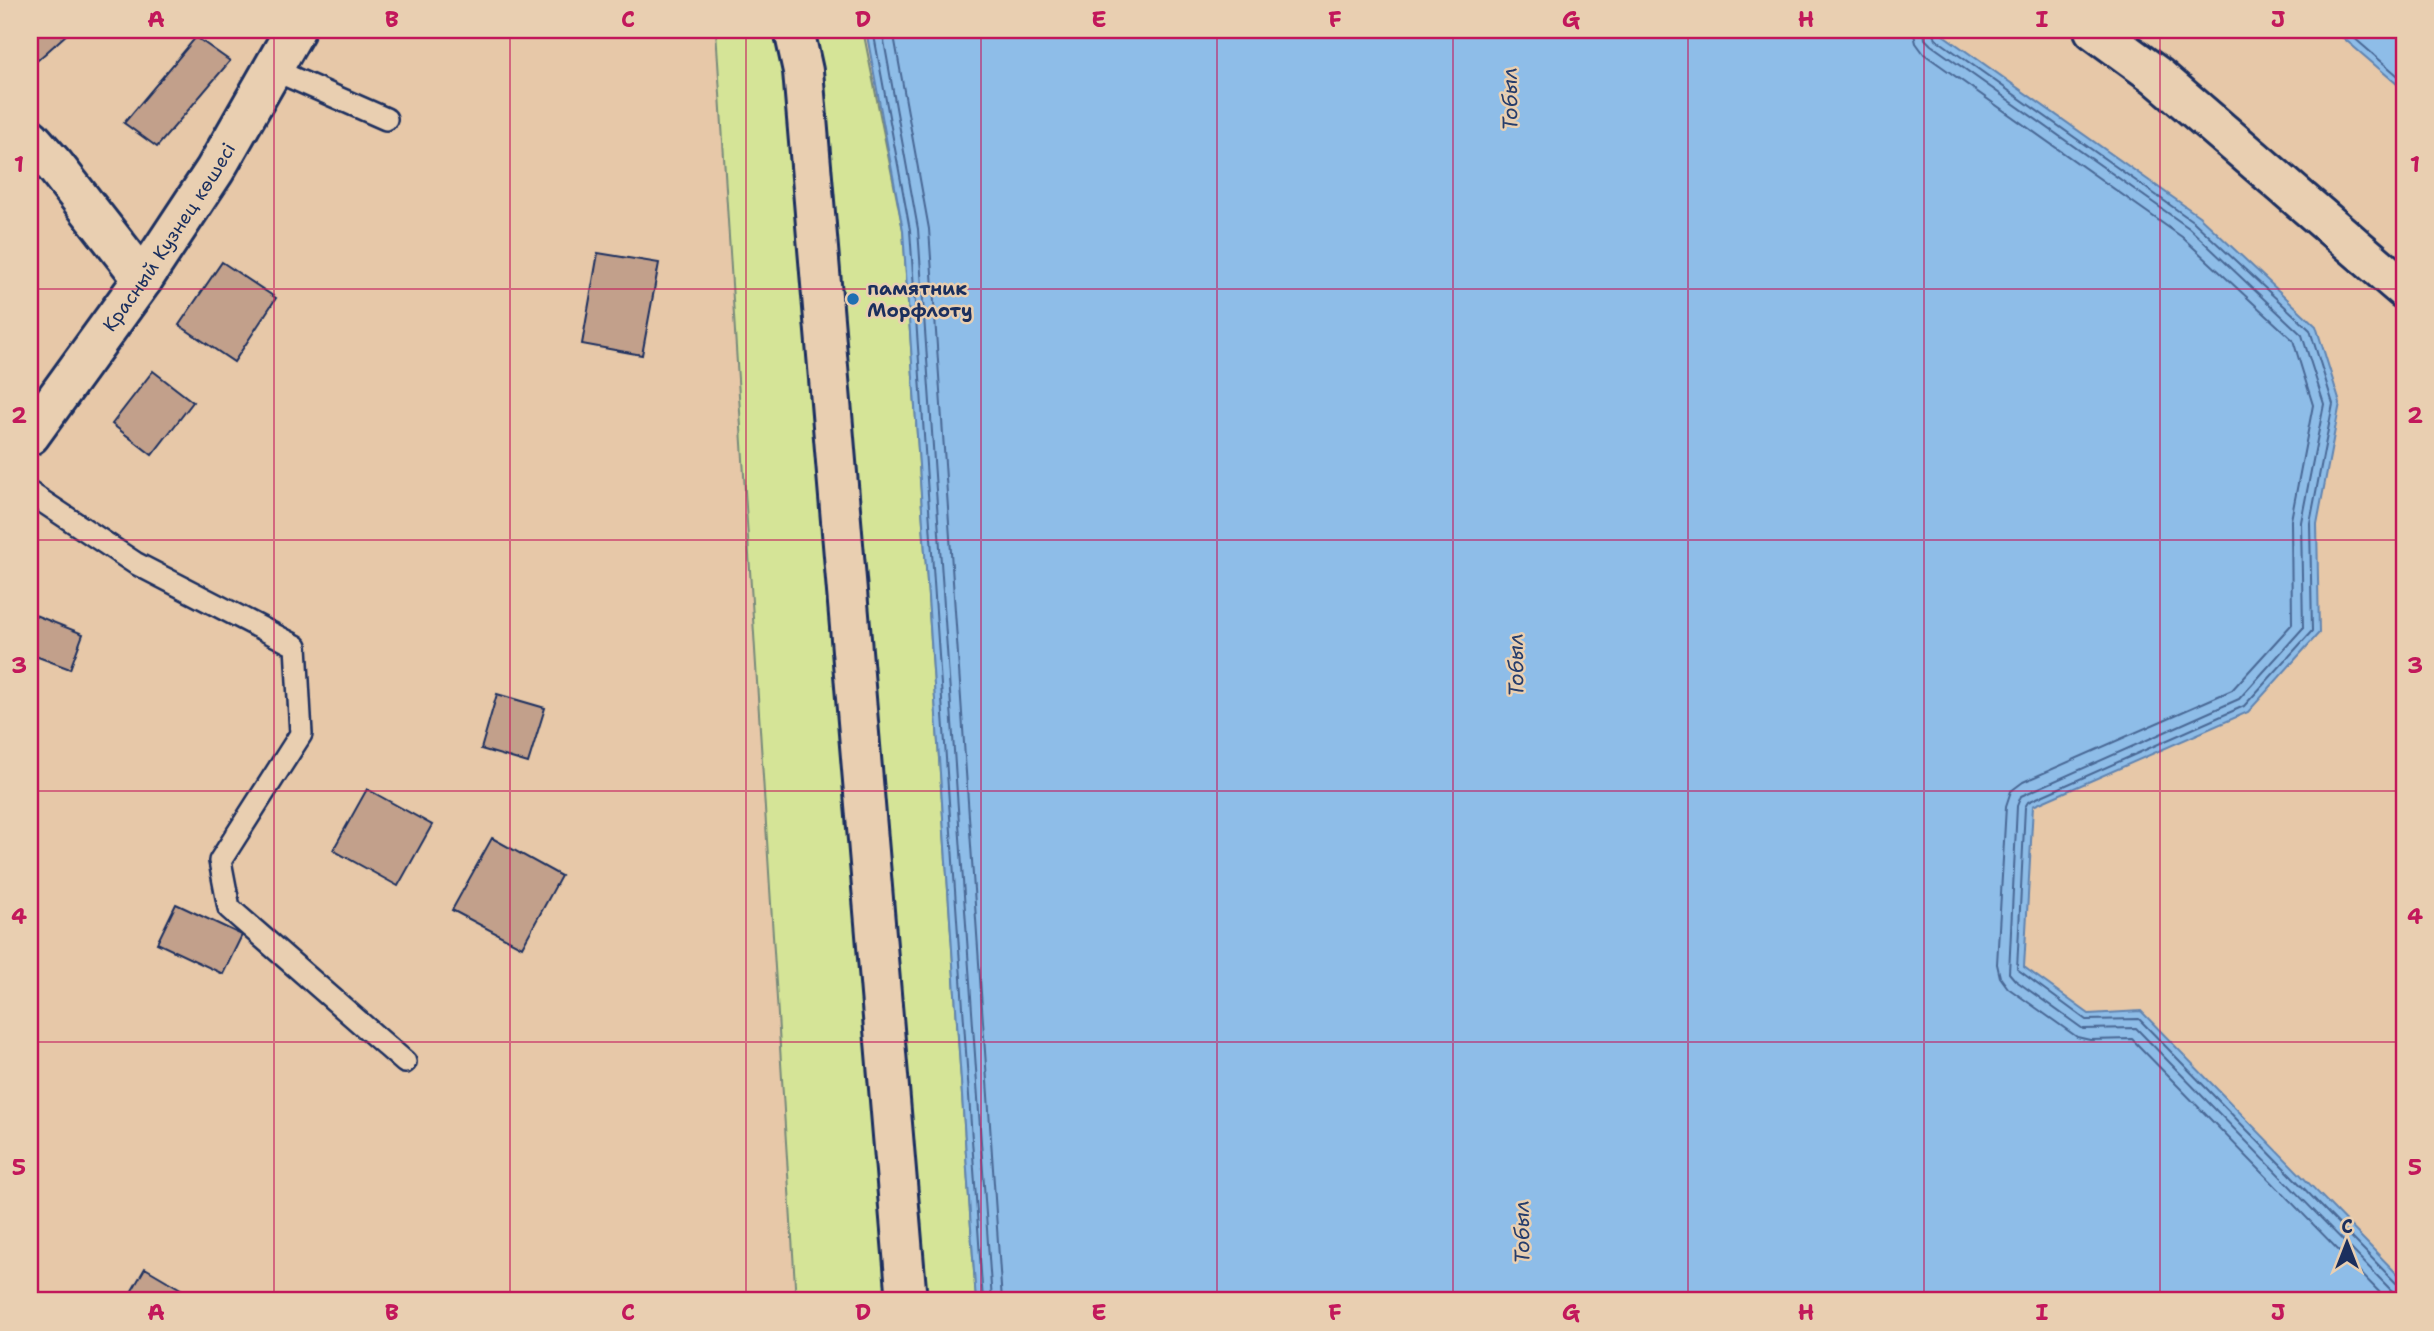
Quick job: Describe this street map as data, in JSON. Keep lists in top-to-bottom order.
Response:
{
  "streets": {
    "street": ["Красный Кузнец көшесі"]
  },
  "water": ["Тобыл"],
  "places": ["памятник Морфлоту"],
  "north": "top",
  "grid": {
    "columns": [
      "A",
      "B",
      "C",
      "D",
      "E",
      "F",
      "G",
      "H",
      "I",
      "J"
    ],
    "rows": [
      "1",
      "2",
      "3",
      "4",
      "5"
    ]
  }
}
